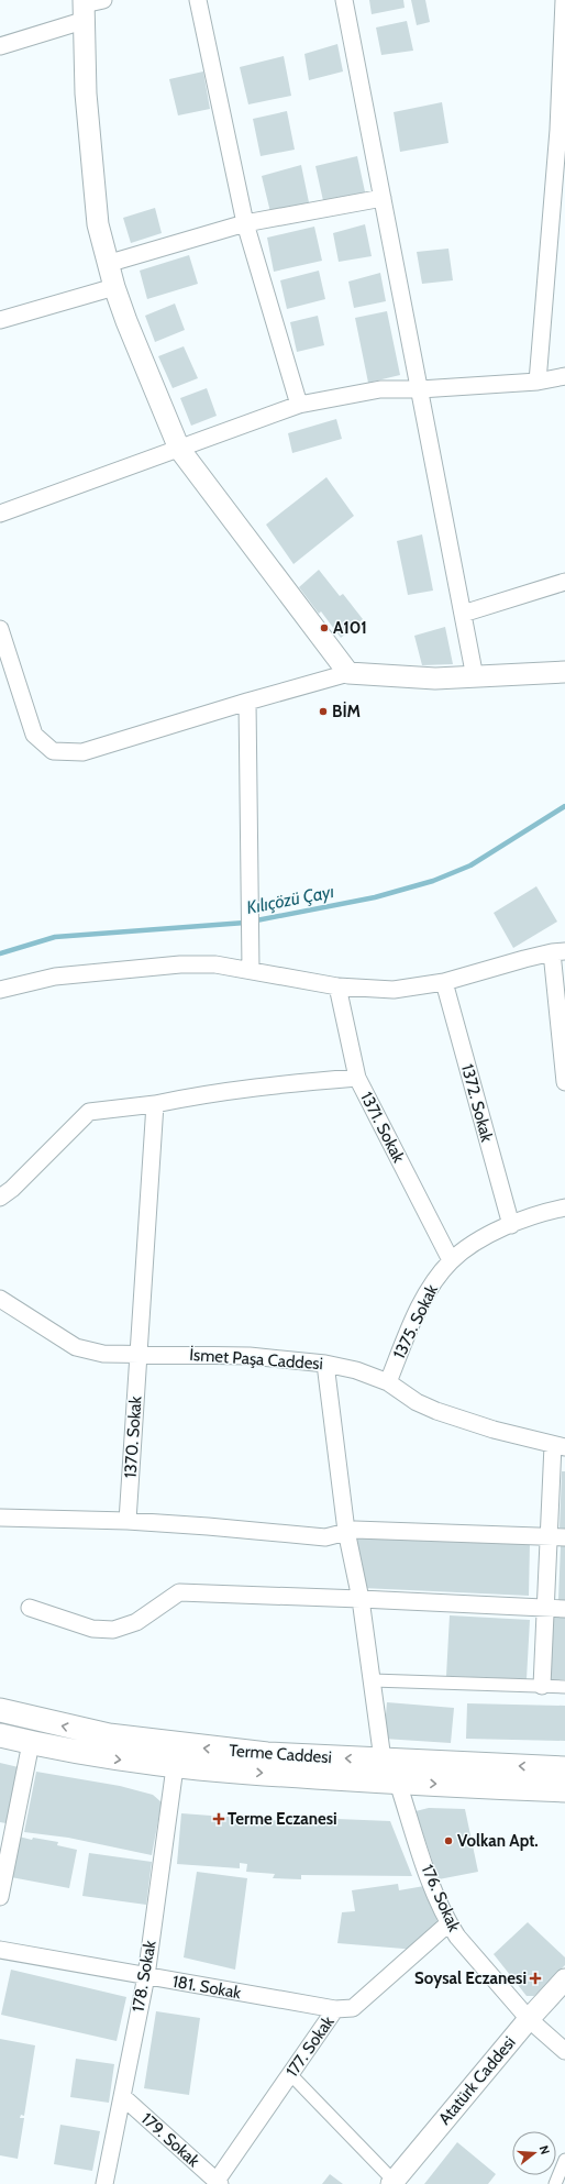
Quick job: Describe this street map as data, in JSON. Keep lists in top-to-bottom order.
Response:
{
  "streets": {
    "main road": ["Terme Caddesi"],
    "street": [
      "1372. Sokak",
      "1371. Sokak",
      "1375. Sokak",
      "İsmet Paşa Caddesi",
      "1370. Sokak",
      "176. Sokak",
      "178. Sokak",
      "181. Sokak",
      "177. Sokak",
      "Atatürk Caddesi",
      "179. Sokak"
    ]
  },
  "crossings": [
    ["1372. Sokak", "1375. Sokak"],
    ["1371. Sokak", "1375. Sokak"],
    ["1375. Sokak", "İsmet Paşa Caddesi"],
    ["İsmet Paşa Caddesi", "1370. Sokak"],
    ["Terme Caddesi", "176. Sokak"],
    ["Terme Caddesi", "178. Sokak"],
    ["176. Sokak", "177. Sokak"],
    ["176. Sokak", "Atatürk Caddesi"],
    ["178. Sokak", "181. Sokak"],
    ["178. Sokak", "179. Sokak"],
    ["181. Sokak", "177. Sokak"],
    ["177. Sokak", "179. Sokak"]
  ],
  "water": ["Kılıçözü Çayı"],
  "places": {
    "other": ["A101", "BİM", "Volkan Apt."],
    "health": ["Terme Eczanesi", "Soysal Eczanesi"]
  },
  "north": "right"
}
